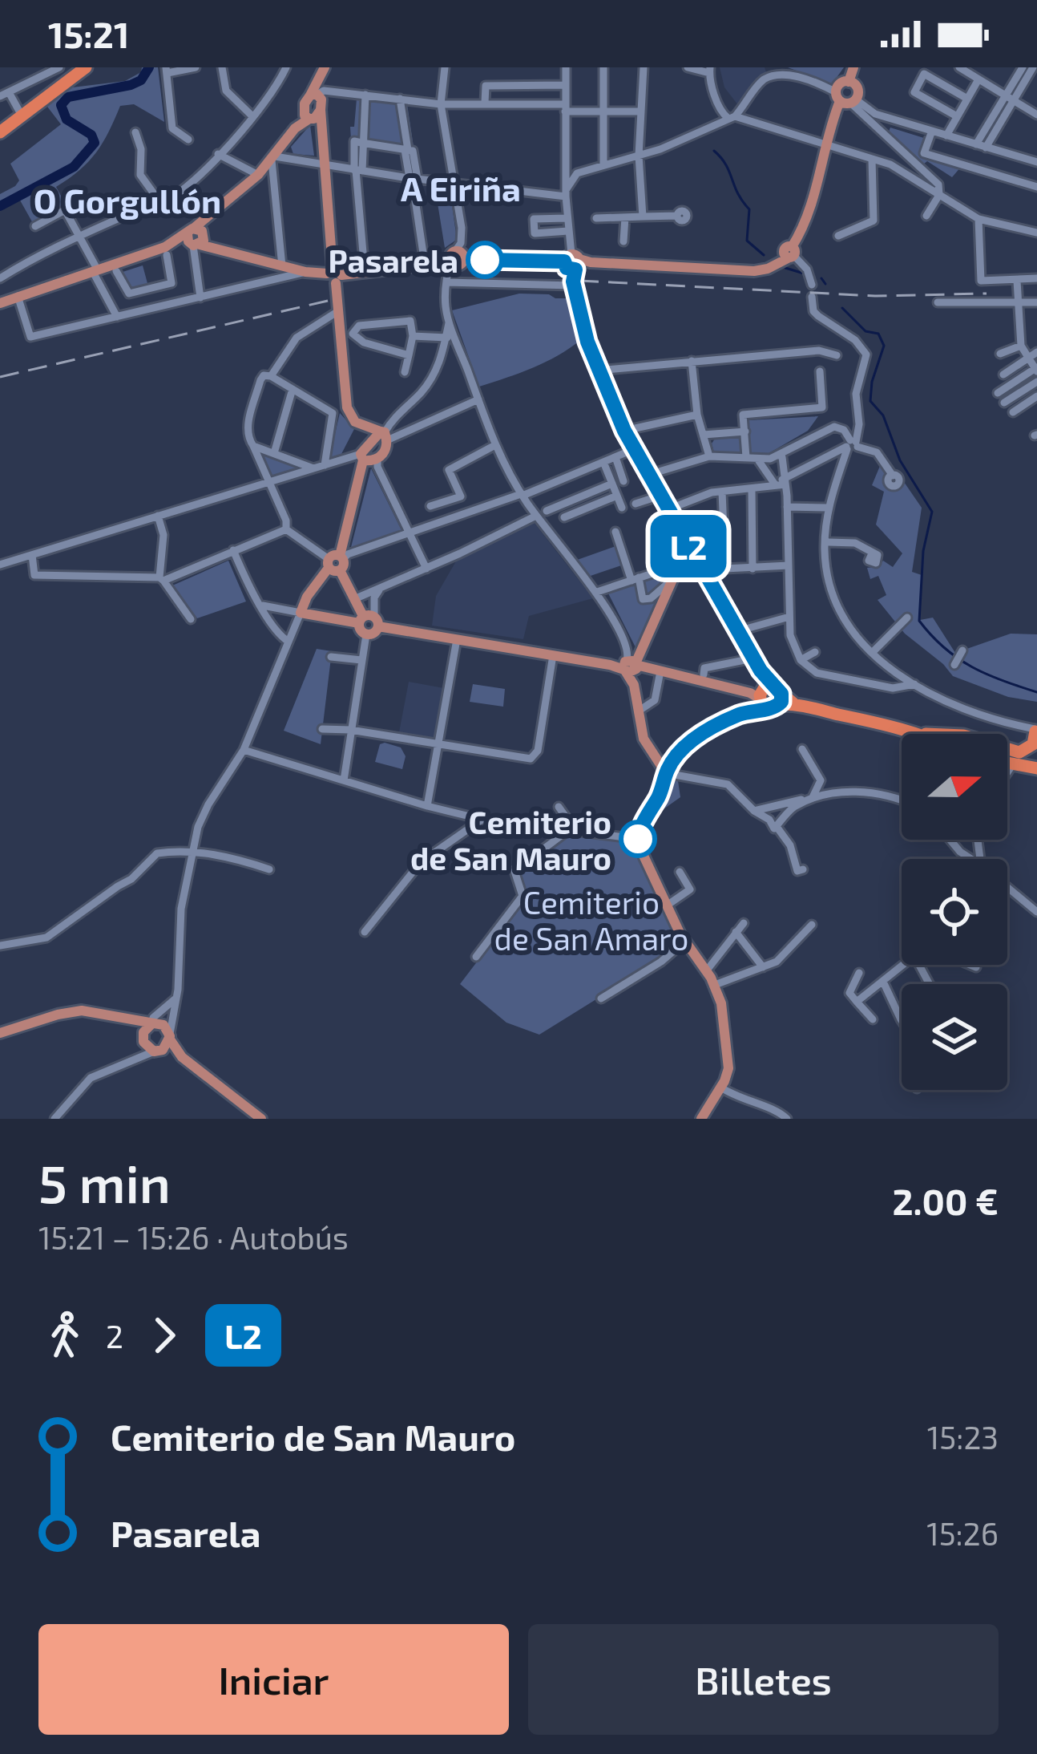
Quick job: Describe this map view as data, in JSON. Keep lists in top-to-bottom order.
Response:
{
  "districts": ["A Eiriña", "O Gorgullón"],
  "parks": ["Cemiterio de San Amaro"],
  "places": ["Pasarela", "Cemiterio de San Mauro"],
  "lines": ["bus line L2"],
  "north": "right",
  "page": {
    "status": "15:21",
    "on_map": "L2",
    "heading": ["5 min", "15:21 – 15:26 · Autobús", "2.00 €"],
    "legs": ["2", "L2"],
    "list": [
      {
        "name": "Cemiterio de San Mauro",
        "value": "15:23"
      },
      {
        "name": "Pasarela",
        "value": "15:26"
      }
    ],
    "buttons": ["Iniciar", "Billetes"]
  }
}
